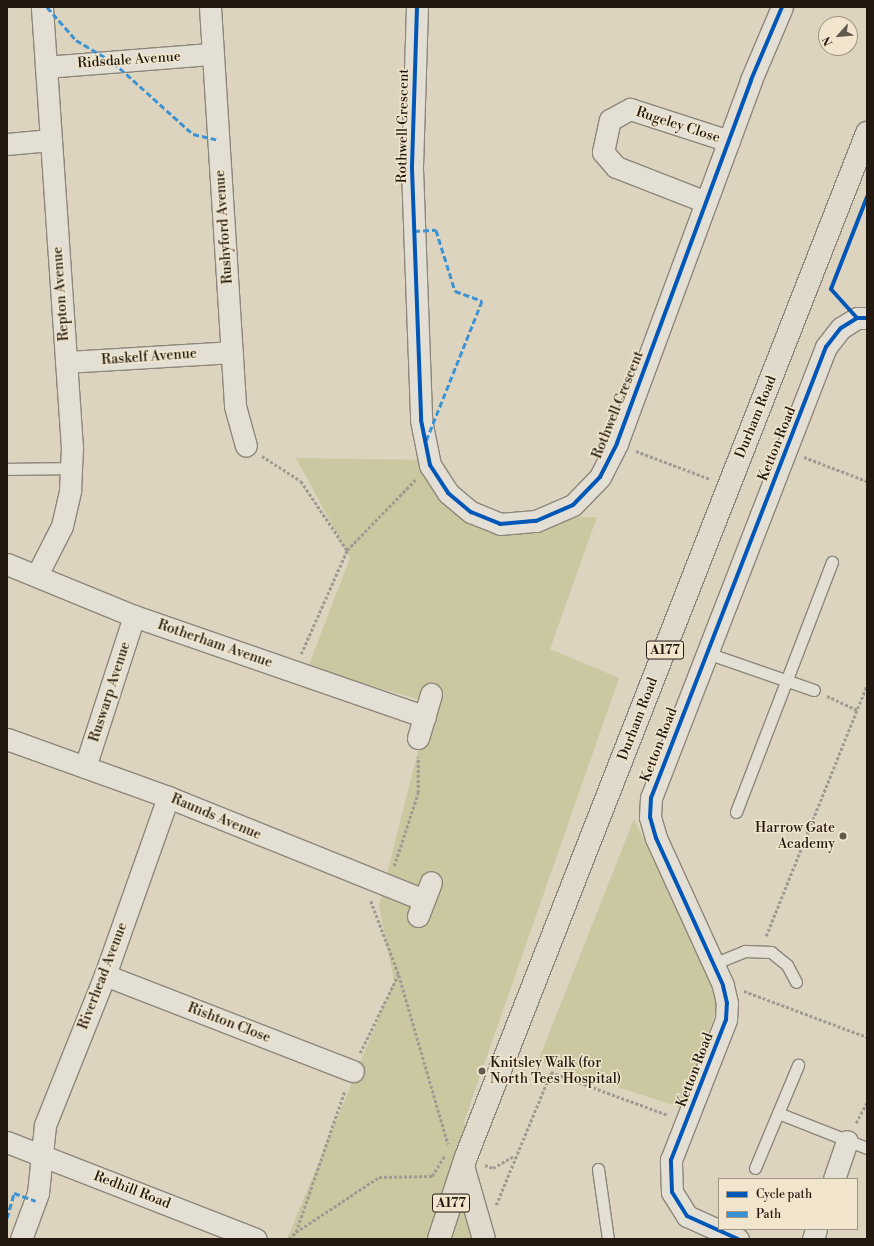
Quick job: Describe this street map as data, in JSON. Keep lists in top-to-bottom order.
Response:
{
  "streets": {
    "main road": ["Durham Road", "A177"],
    "street": [
      "Ridsdale Avenue",
      "Rugeley Close",
      "Rothwell Crescent",
      "Rushyford Avenue",
      "Repton Avenue",
      "Raskelf Avenue",
      "Ketton Road",
      "Rotherham Avenue",
      "Ruswarp Avenue",
      "Raunds Avenue",
      "Riverhead Avenue",
      "Rishton Close",
      "Redhill Road"
    ]
  },
  "crossings": [
    ["Ridsdale Avenue", "Rushyford Avenue"],
    ["Ridsdale Avenue", "Repton Avenue"],
    ["Rugeley Close", "Rothwell Crescent"],
    ["Rushyford Avenue", "Raskelf Avenue"],
    ["Repton Avenue", "Raskelf Avenue"],
    ["Repton Avenue", "Rotherham Avenue"],
    ["Rotherham Avenue", "Ruswarp Avenue"],
    ["Ruswarp Avenue", "Raunds Avenue"],
    ["Raunds Avenue", "Riverhead Avenue"],
    ["Riverhead Avenue", "Rishton Close"],
    ["Riverhead Avenue", "Redhill Road"]
  ],
  "places": ["Harrow Gate Academy", "Knitsley Walk (for North Tees Hospital)"],
  "legend": ["Cycle path", "Path"],
  "north": "bottom left"
}
